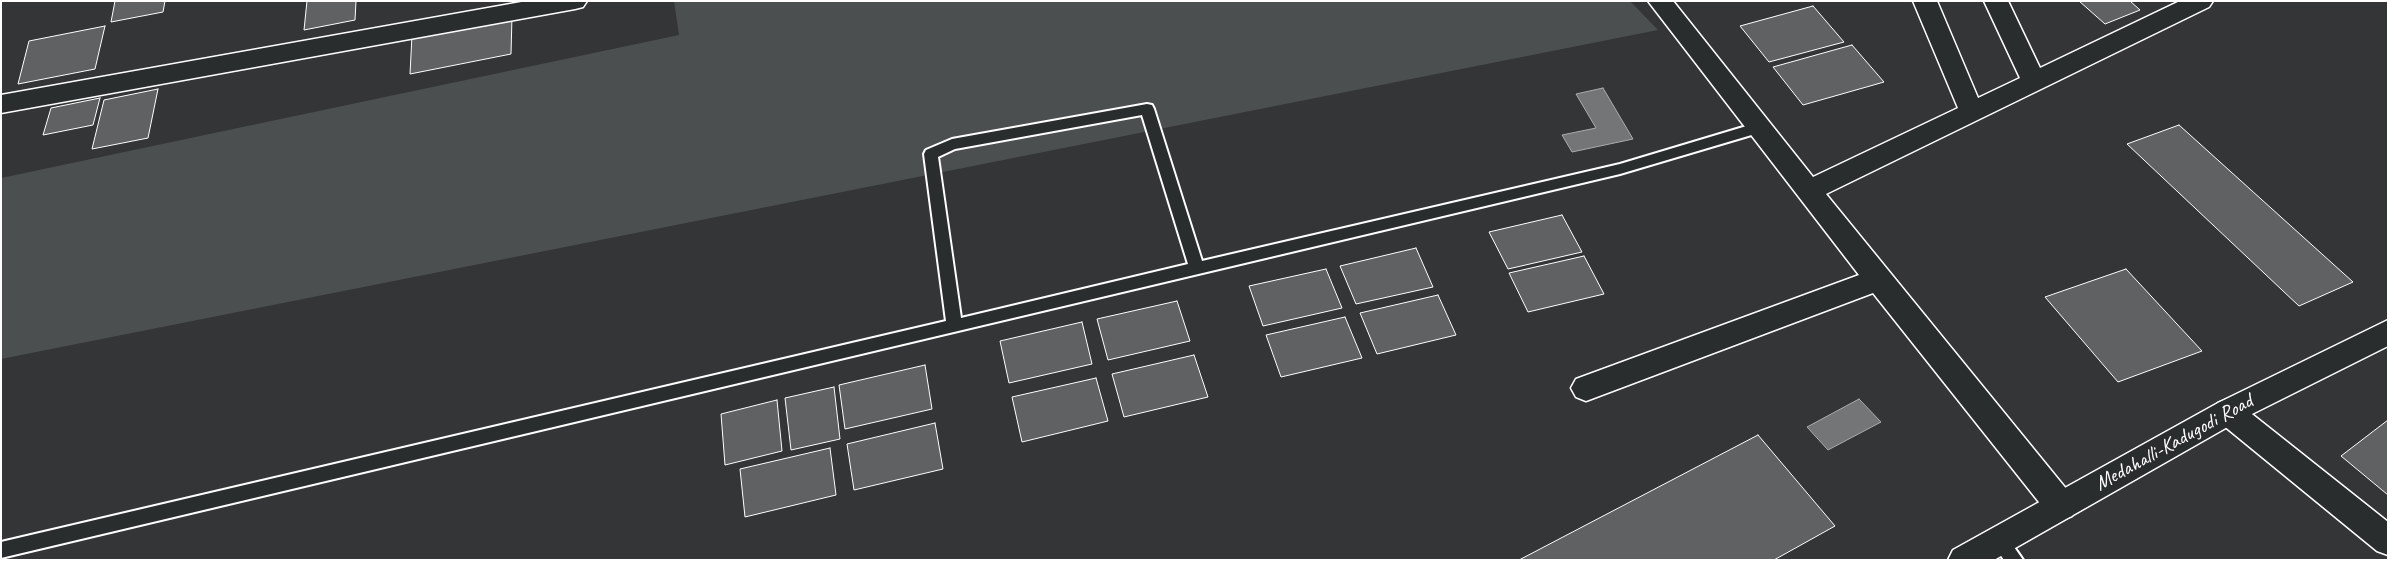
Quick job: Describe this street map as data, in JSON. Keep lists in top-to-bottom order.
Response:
{
  "streets": {
    "street": ["Medahalli-Kadugodi Road"]
  }
}
